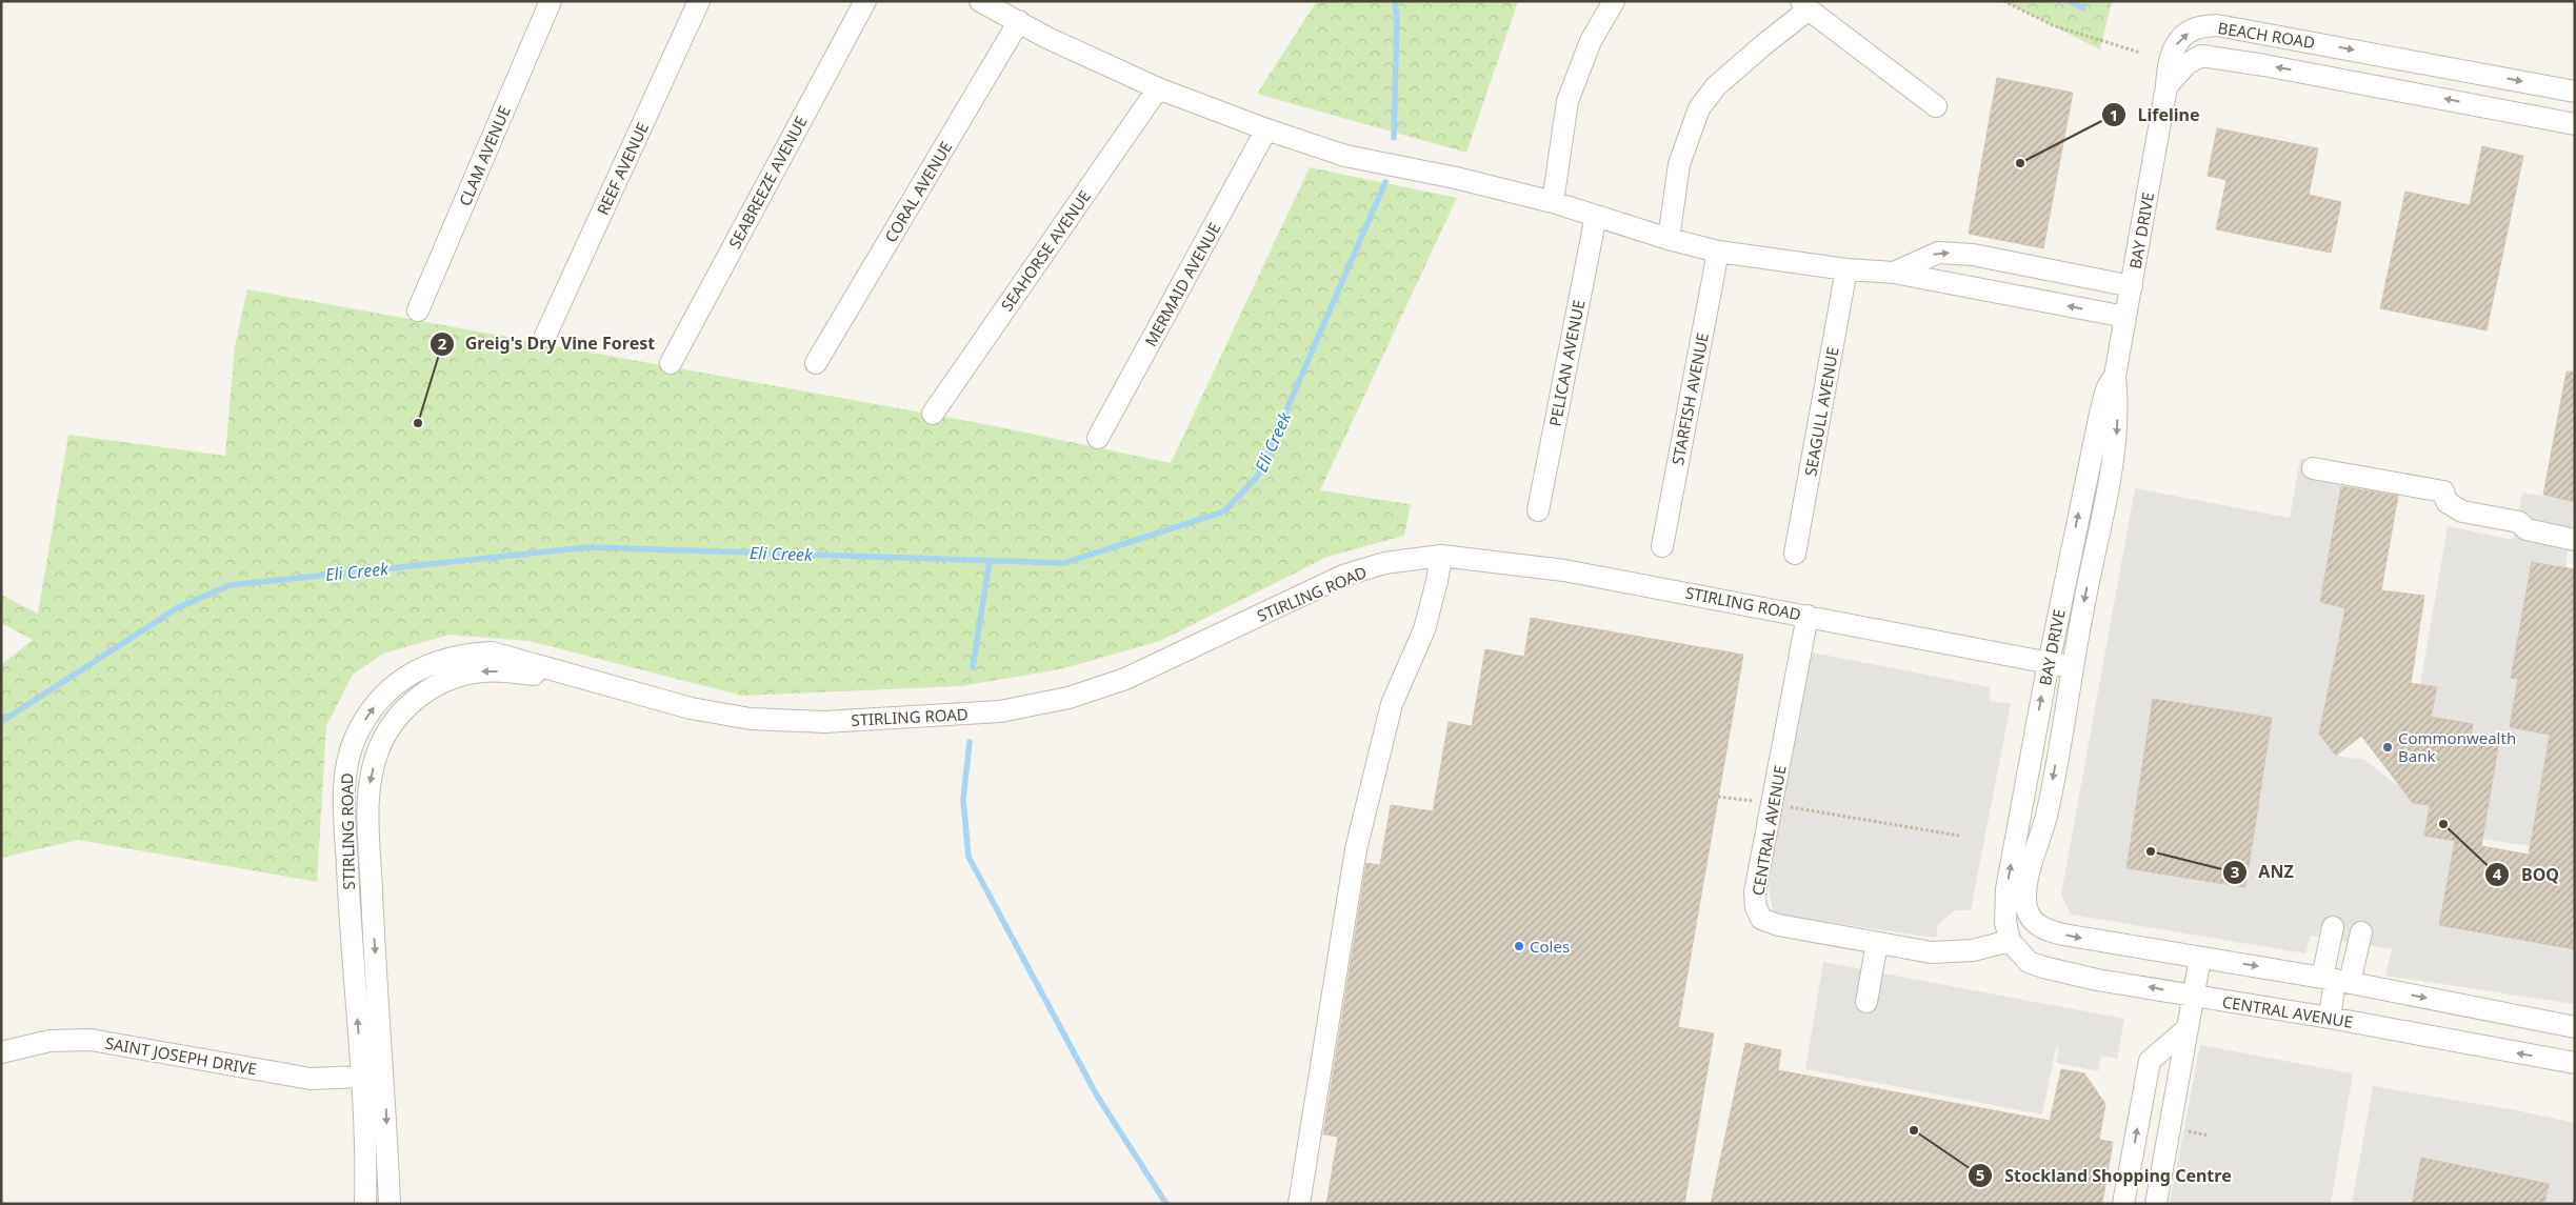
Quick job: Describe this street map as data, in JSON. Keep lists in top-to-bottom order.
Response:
{
  "streets": {
    "street": [
      "BEACH ROAD",
      "CLAM AVENUE",
      "REEF AVENUE",
      "SEABREEZE AVENUE",
      "CORAL AVENUE",
      "BAY DRIVE",
      "SEAHORSE AVENUE",
      "MERMAID AVENUE",
      "PELICAN AVENUE",
      "STARFISH AVENUE",
      "SEAGULL AVENUE",
      "STIRLING ROAD",
      "CENTRAL AVENUE",
      "SAINT JOSEPH DRIVE"
    ]
  },
  "crossings": [
    ["BEACH ROAD", "BAY DRIVE"],
    ["BAY DRIVE", "STIRLING ROAD"],
    ["BAY DRIVE", "CENTRAL AVENUE"],
    ["STIRLING ROAD", "CENTRAL AVENUE"],
    ["STIRLING ROAD", "SAINT JOSEPH DRIVE"]
  ],
  "water": ["Eli Creek"],
  "places": [
    "Lifeline",
    "Greig's Dry Vine Forest",
    "Commonwealth Bank",
    "BOQ",
    "ANZ",
    "Coles",
    "Stockland Shopping Centre"
  ]
}
